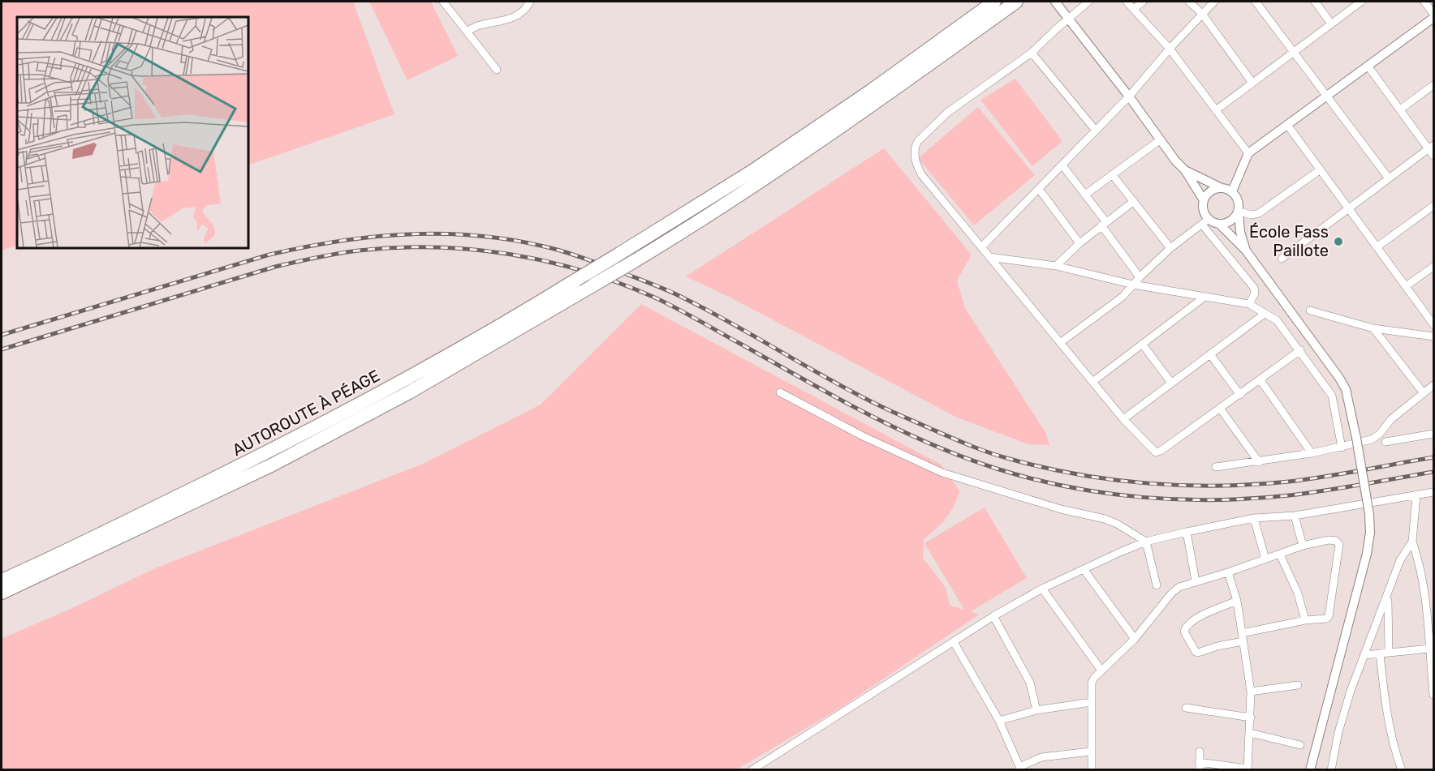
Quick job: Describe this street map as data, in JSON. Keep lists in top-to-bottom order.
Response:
{
  "streets": {
    "highway": ["AUTOROUTE À PÉAGE"]
  },
  "places": ["École Fass Paillote"]
}
